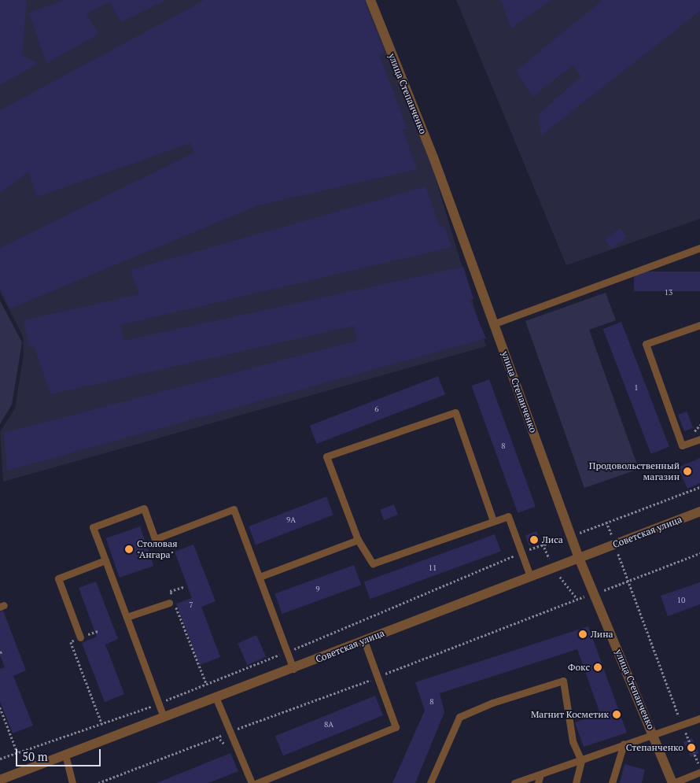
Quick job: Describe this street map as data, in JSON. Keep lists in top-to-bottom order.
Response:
{
  "streets": {
    "street": ["улица Степанченко", "Советская улица"]
  },
  "crossings": [
    ["улица Степанченко", "Советская улица"]
  ],
  "places": [
    "Продовольственный магазин",
    "Лиса",
    "Столовая \"Ангара\"",
    "Лина",
    "Фокс",
    "Магнит Косметик",
    "Степанченко"
  ],
  "house_numbers": [
    "13",
    "1",
    "6",
    "8",
    "9А",
    "11",
    "9",
    "10",
    "7",
    "8",
    "8А"
  ],
  "scale_bar": "50 m"
}
